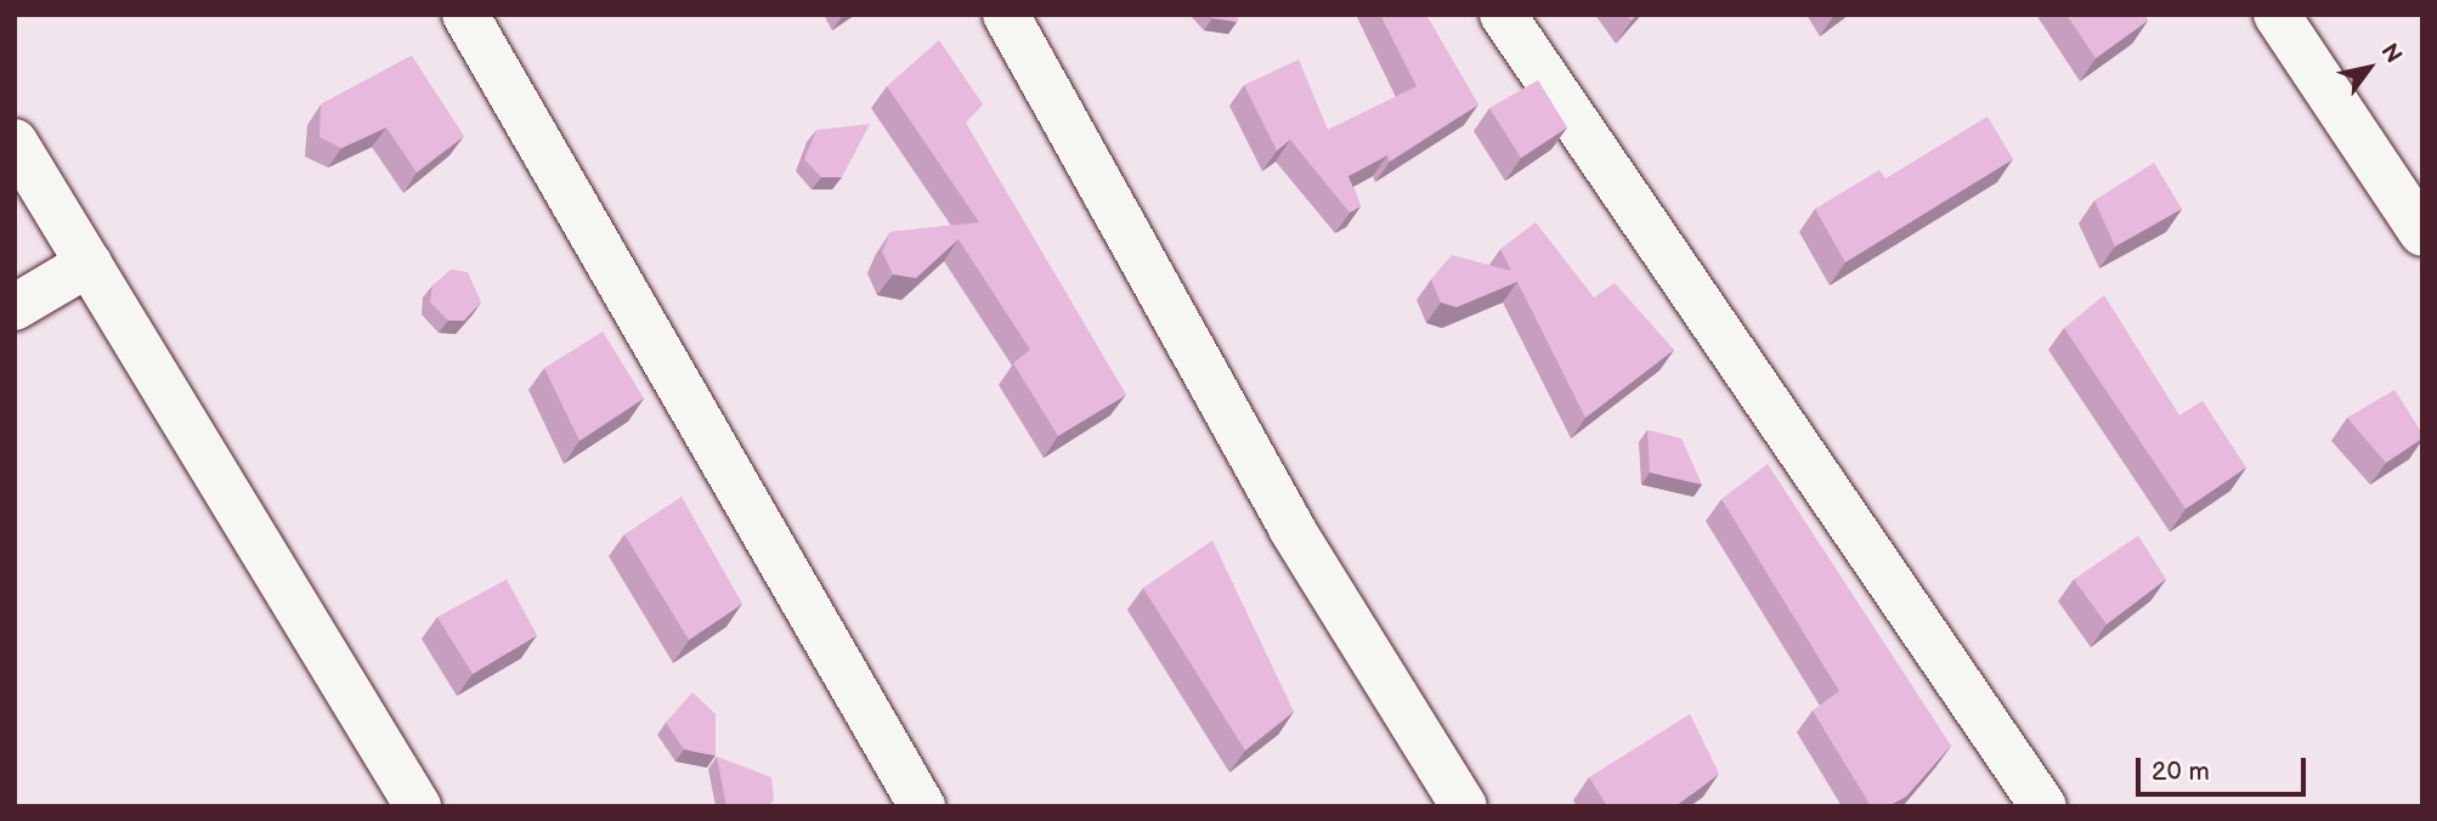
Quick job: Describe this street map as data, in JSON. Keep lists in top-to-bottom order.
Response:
{
  "scale_bar": "20 m",
  "north": "top right"
}
